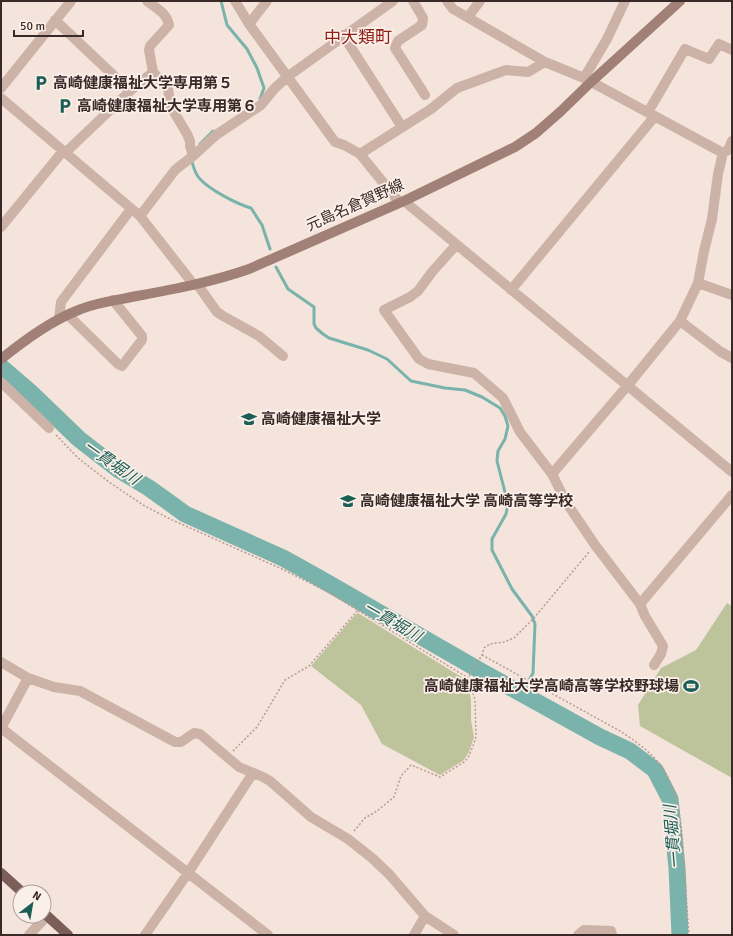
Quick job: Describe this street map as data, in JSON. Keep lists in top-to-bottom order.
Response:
{
  "streets": {
    "main road": ["元島名倉賀野線"]
  },
  "districts": ["中大類町"],
  "water": ["一貫堀川"],
  "places": {
    "parking": ["高崎健康福祉大学専用第５", "高崎健康福祉大学専用第６"],
    "school or university": ["高崎健康福祉大学", "高崎健康福祉大学 高崎高等学校"],
    "sports": ["高崎健康福祉大学高崎高等学校野球場"]
  },
  "scale_bar": "50 m",
  "north": "top right"
}
